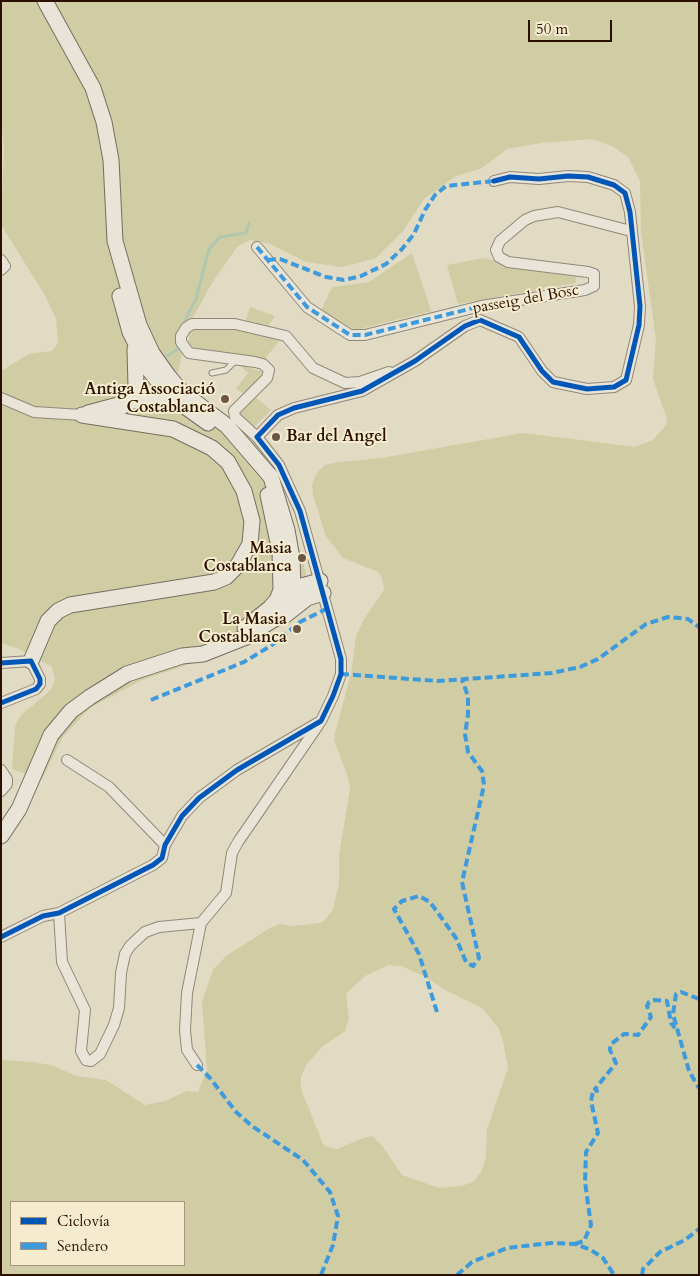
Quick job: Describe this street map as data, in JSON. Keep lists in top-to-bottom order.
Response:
{
  "streets": {
    "street": ["passeig del Bosc"]
  },
  "places": [
    "Antiga Associació Costablanca",
    "Bar del Angel",
    "Masia Costablanca",
    "La Masia Costablanca"
  ],
  "legend": ["Ciclovía", "Sendero"],
  "scale_bar": "50 m"
}
